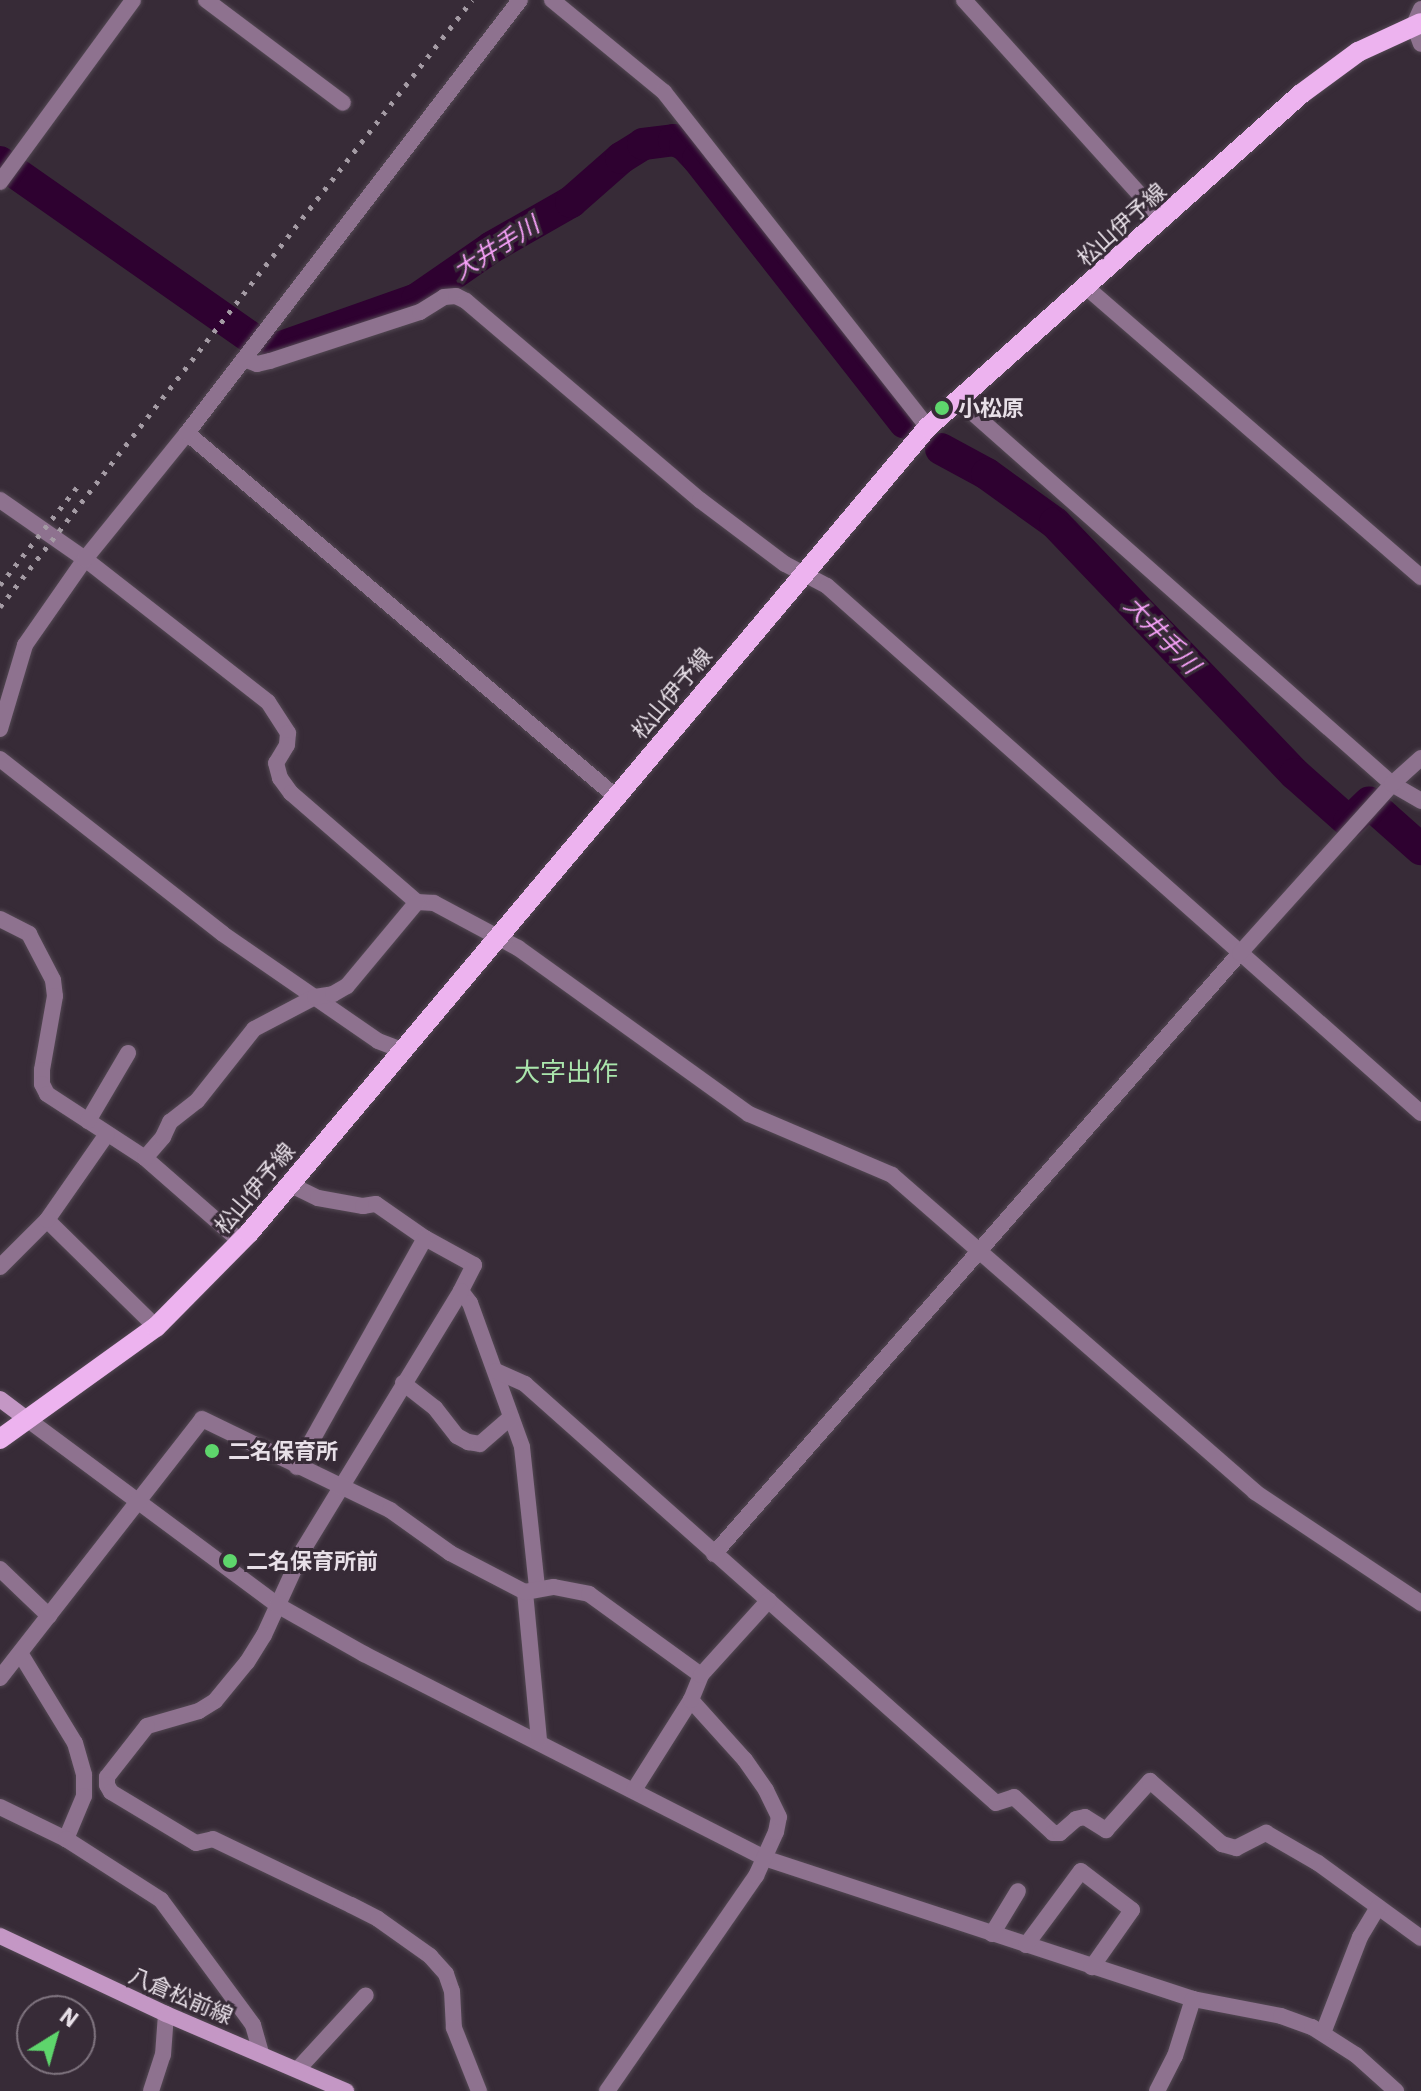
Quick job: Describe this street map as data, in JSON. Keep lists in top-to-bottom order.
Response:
{
  "streets": {
    "main road": ["松山伊予線", "八倉松前線"]
  },
  "districts": ["大字出作"],
  "water": ["大井手川"],
  "places": ["小松原", "二名保育所", "二名保育所前"],
  "north": "top right"
}
